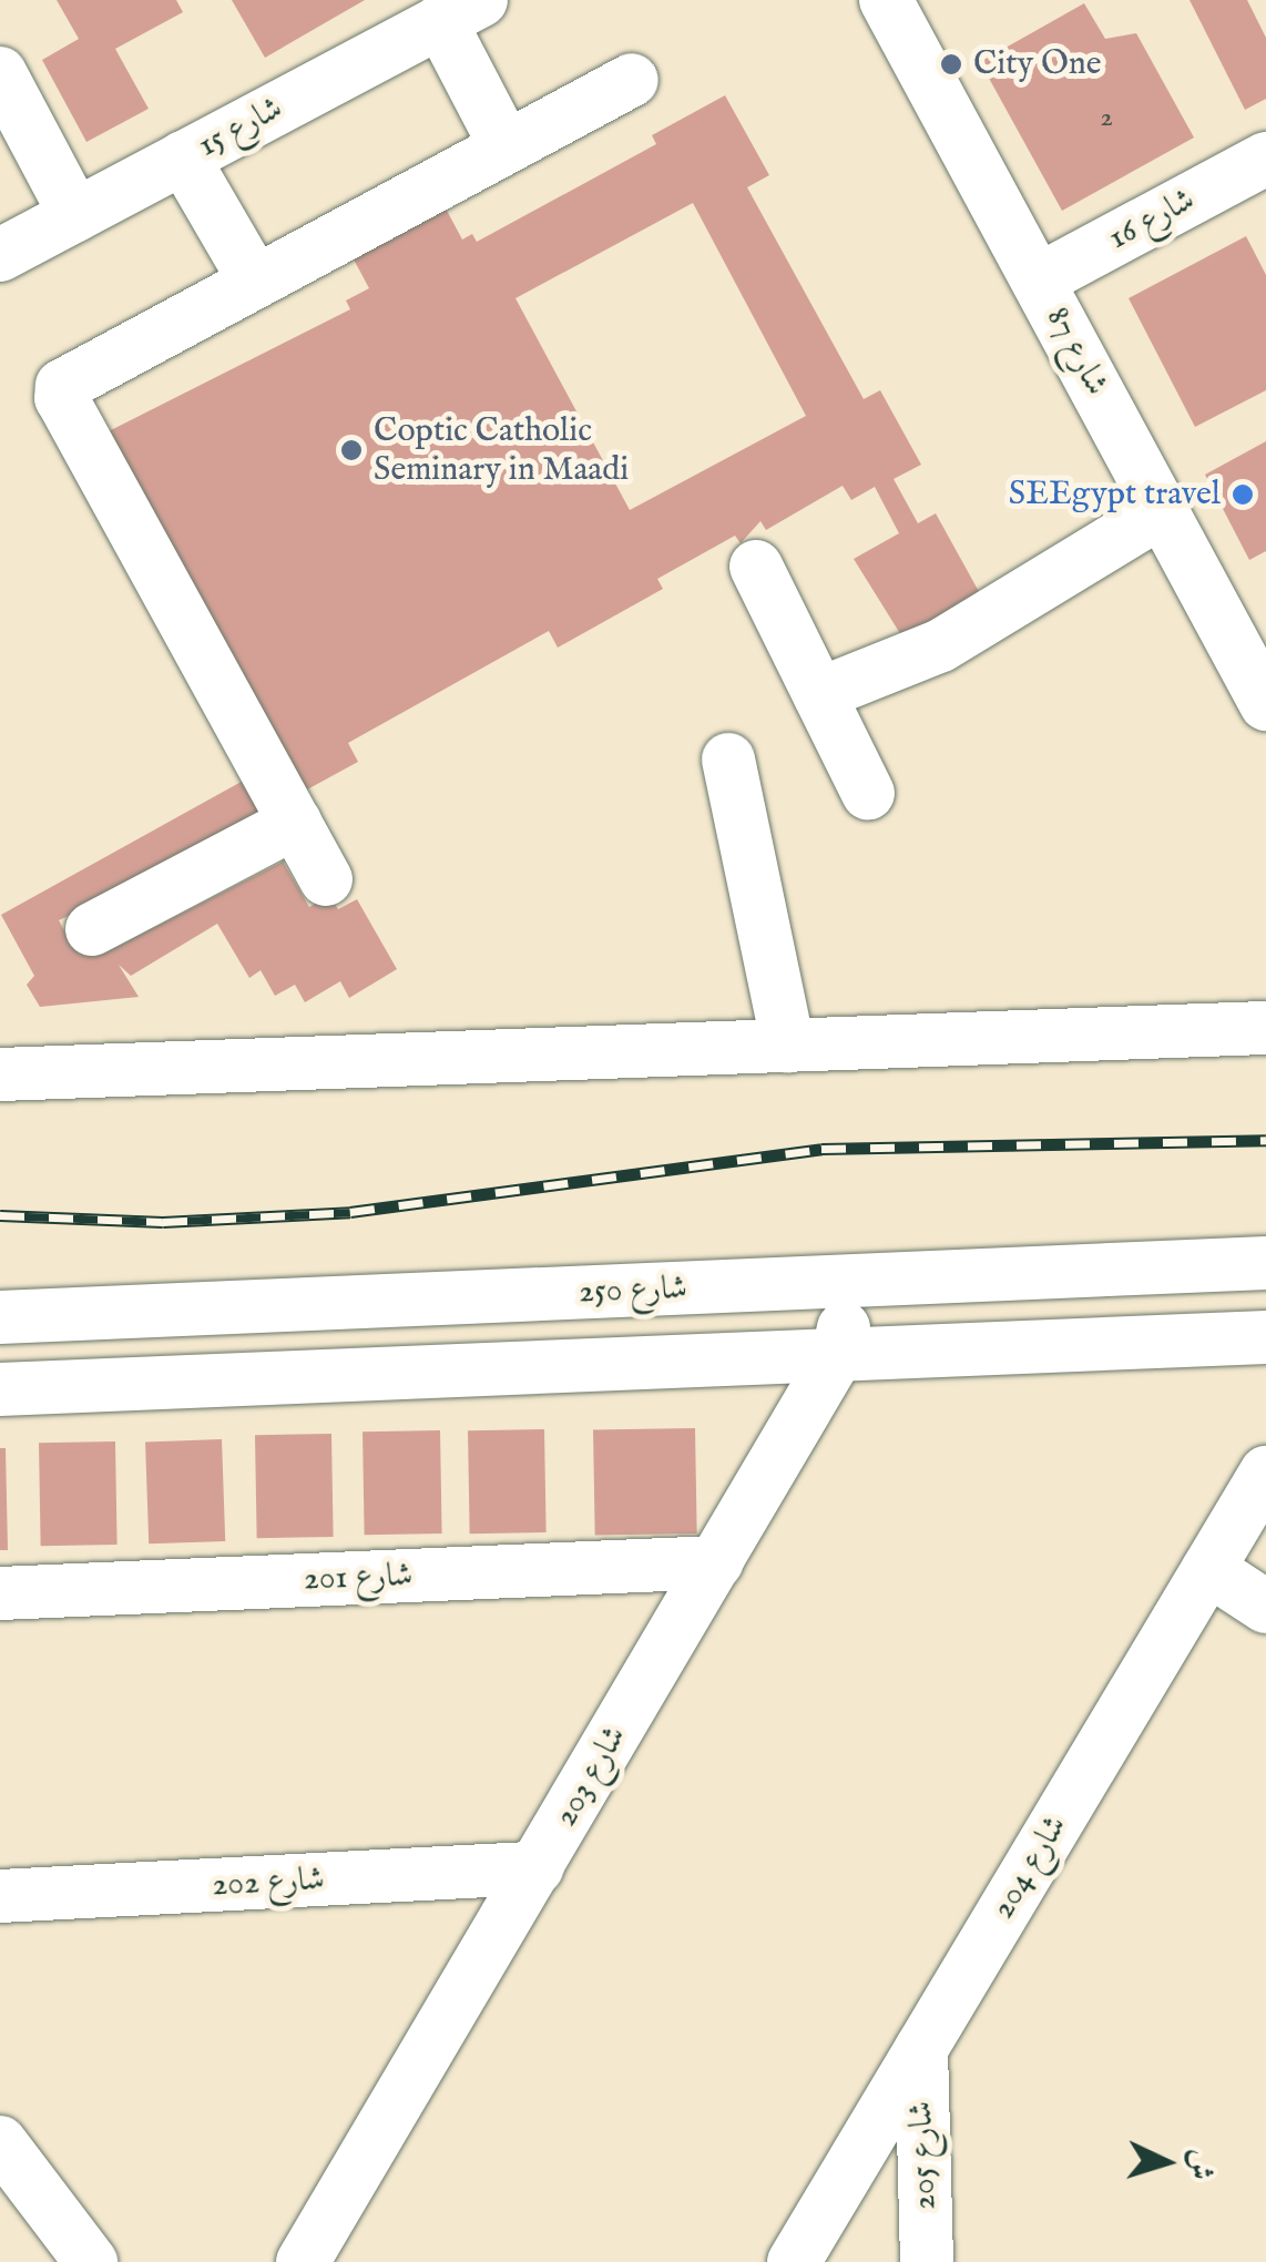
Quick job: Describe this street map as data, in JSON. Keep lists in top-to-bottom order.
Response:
{
  "streets": {
    "street": [
      "شارع 15",
      "شارع 16",
      "شارع 87",
      "شارع 250",
      "شارع 201",
      "شارع 203",
      "شارع 204",
      "شارع 202",
      "شارع 205"
    ]
  },
  "crossings": [
    ["شارع 16", "شارع 87"],
    ["شارع 250", "شارع 203"],
    ["شارع 201", "شارع 203"],
    ["شارع 203", "شارع 202"],
    ["شارع 204", "شارع 205"]
  ],
  "places": ["City One", "Coptic Catholic Seminary in Maadi", "SEEgypt travel"],
  "house_numbers": ["2"],
  "north": "right"
}
